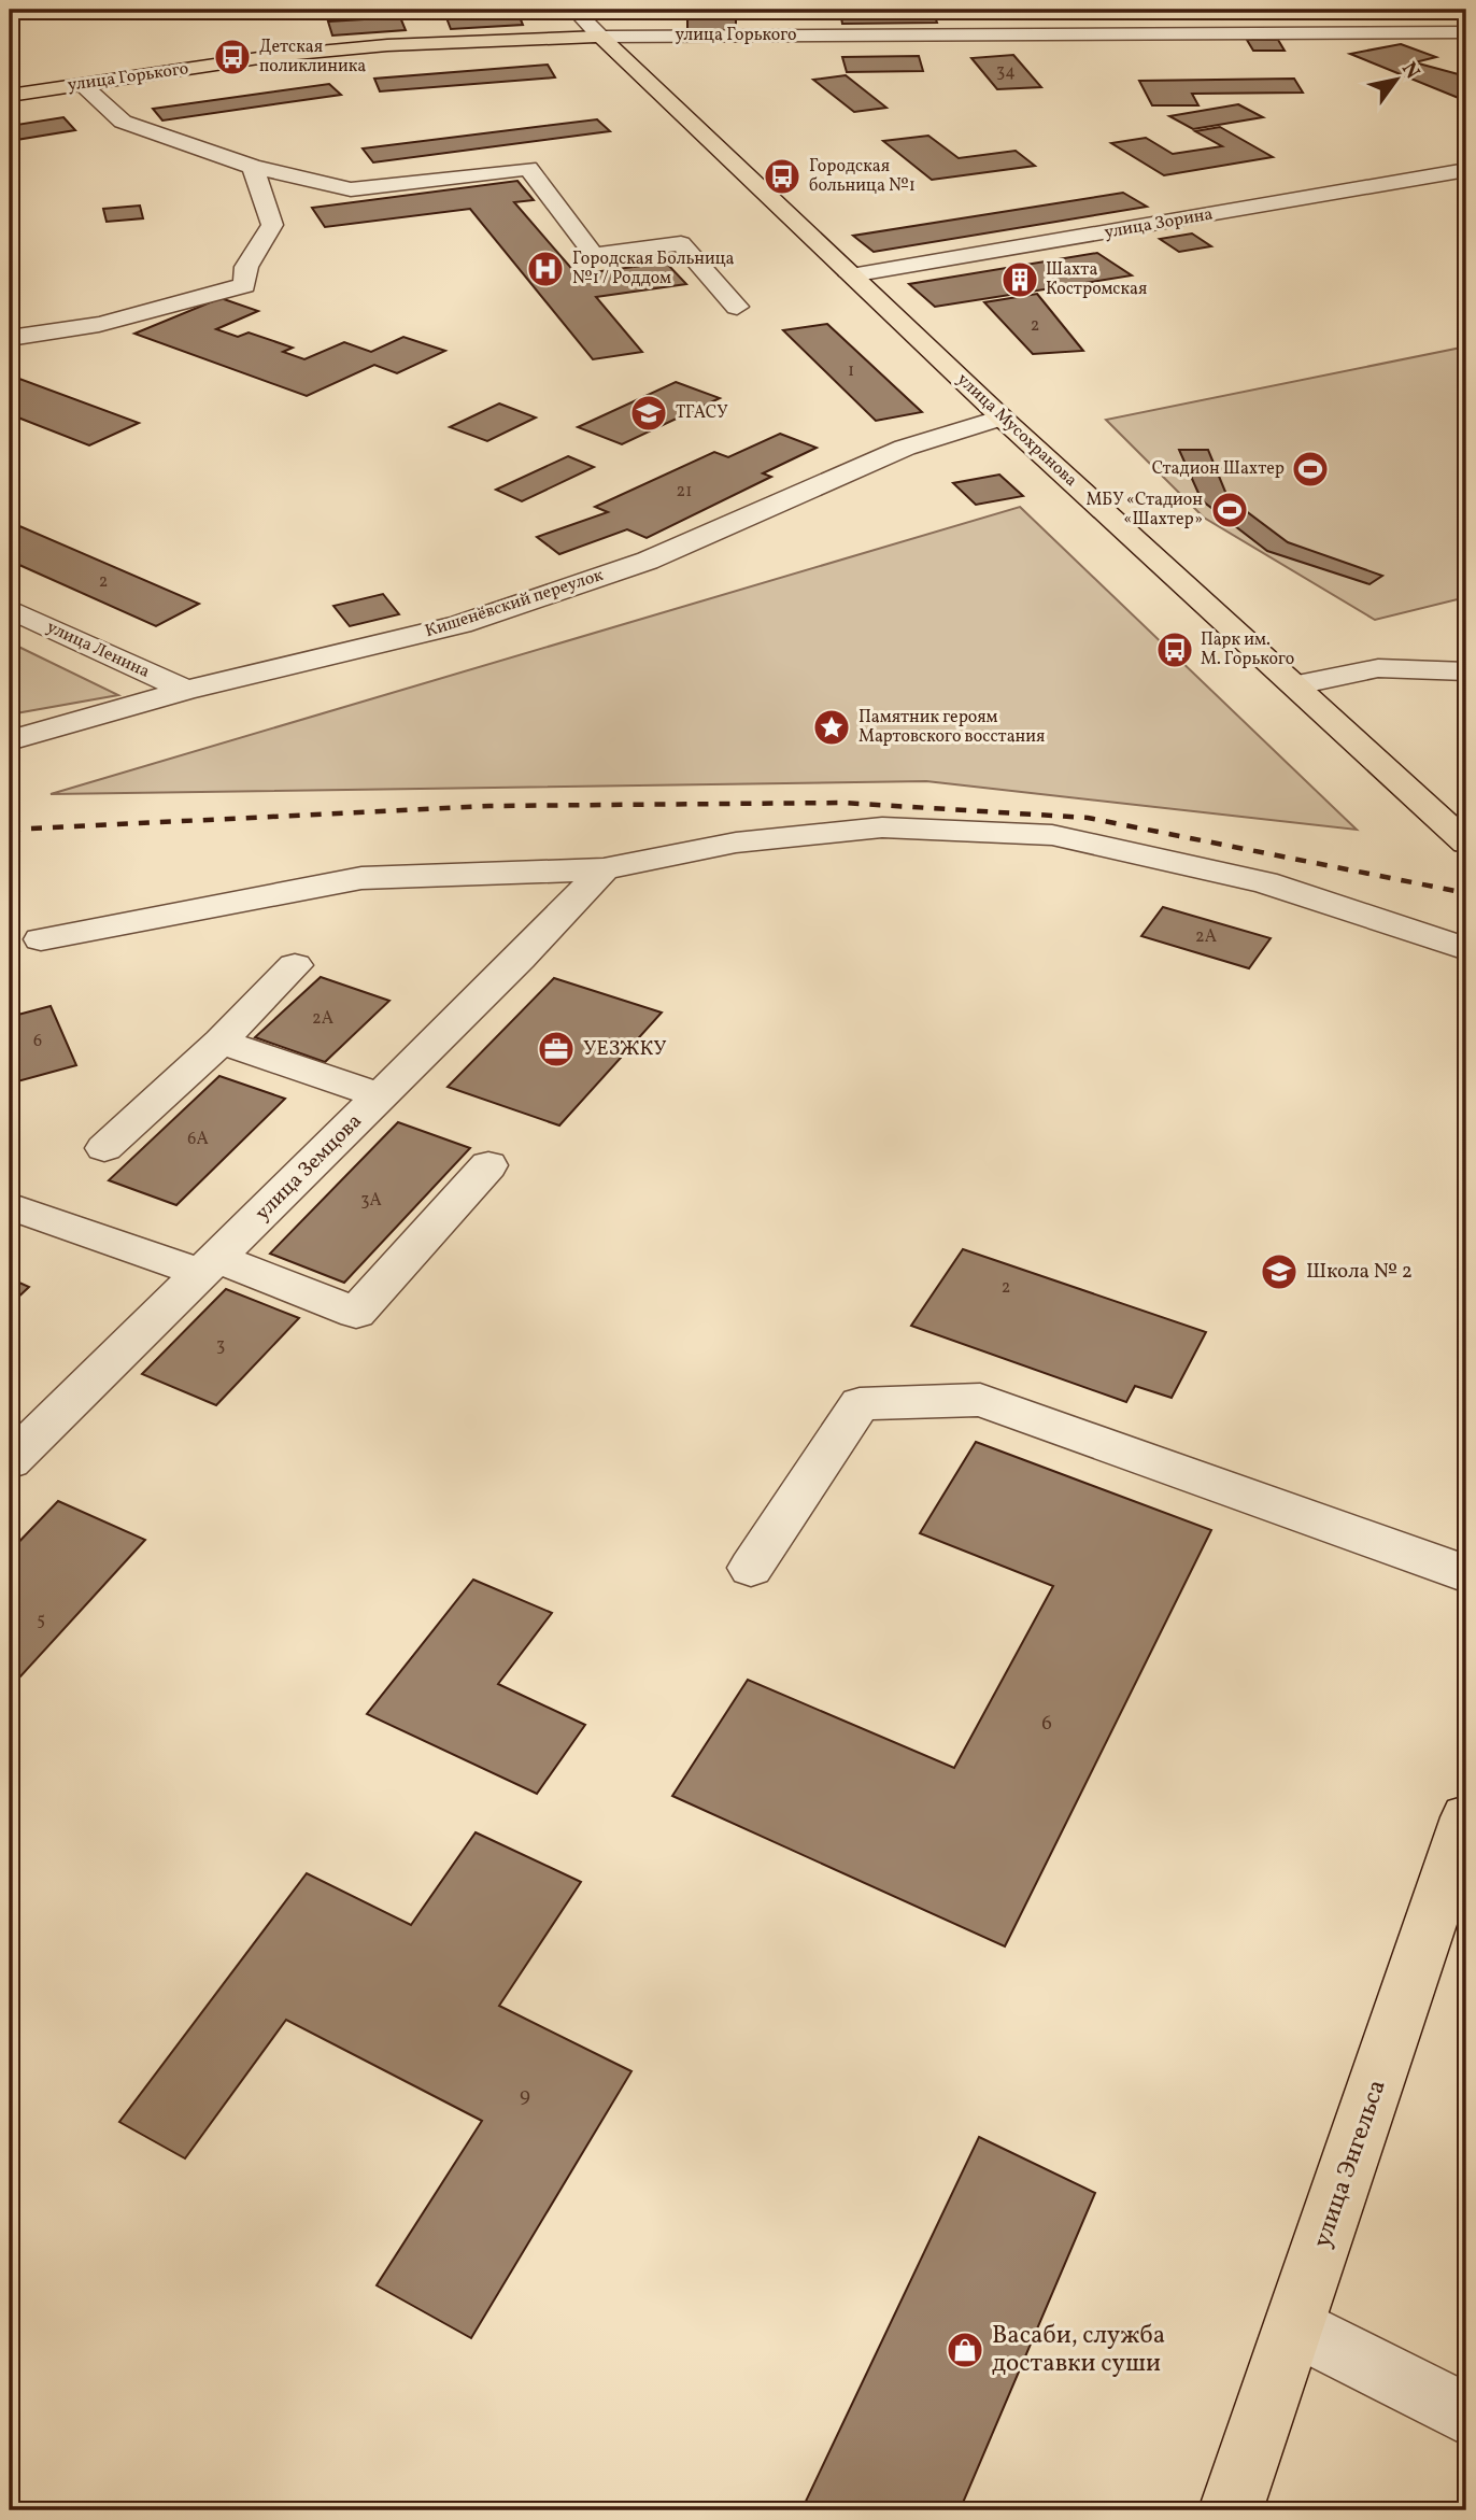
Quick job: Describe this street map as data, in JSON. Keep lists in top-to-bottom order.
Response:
{
  "streets": {
    "main road": ["улица Горького", "улица Мусохранова", "улица Энгельса"],
    "street": [
      "улица Зорина",
      "Кишенёвский переулок",
      "улица Ленина",
      "улица Земцова"
    ]
  },
  "crossings": [
    ["улица Горького", "улица Мусохранова"],
    ["улица Зорина", "улица Мусохранова"],
    ["улица Мусохранова", "Кишенёвский переулок"],
    ["Кишенёвский переулок", "улица Ленина"]
  ],
  "places": {
    "bus stop": ["Детская поликлиника", "Городская больница №1", "Парк им. М. Горького"],
    "hospital": ["Городская Больница №1 / Роддом"],
    "building": ["Шахта Костромская"],
    "school or university": ["ТГАСУ", "Школа № 2"],
    "sports": ["Стадион Шахтер", "МБУ «Стадион «Шахтер»"],
    "place": ["Памятник героям Мартовского восстания"],
    "office": ["УЕЗЖКУ"],
    "shop": ["Васаби, служба доставки суши"]
  },
  "house_numbers": [
    "34",
    "2",
    "1",
    "21",
    "2",
    "2А",
    "2А",
    "6",
    "6А",
    "3А",
    "2",
    "3",
    "5",
    "6",
    "9"
  ],
  "north": "top right"
}
